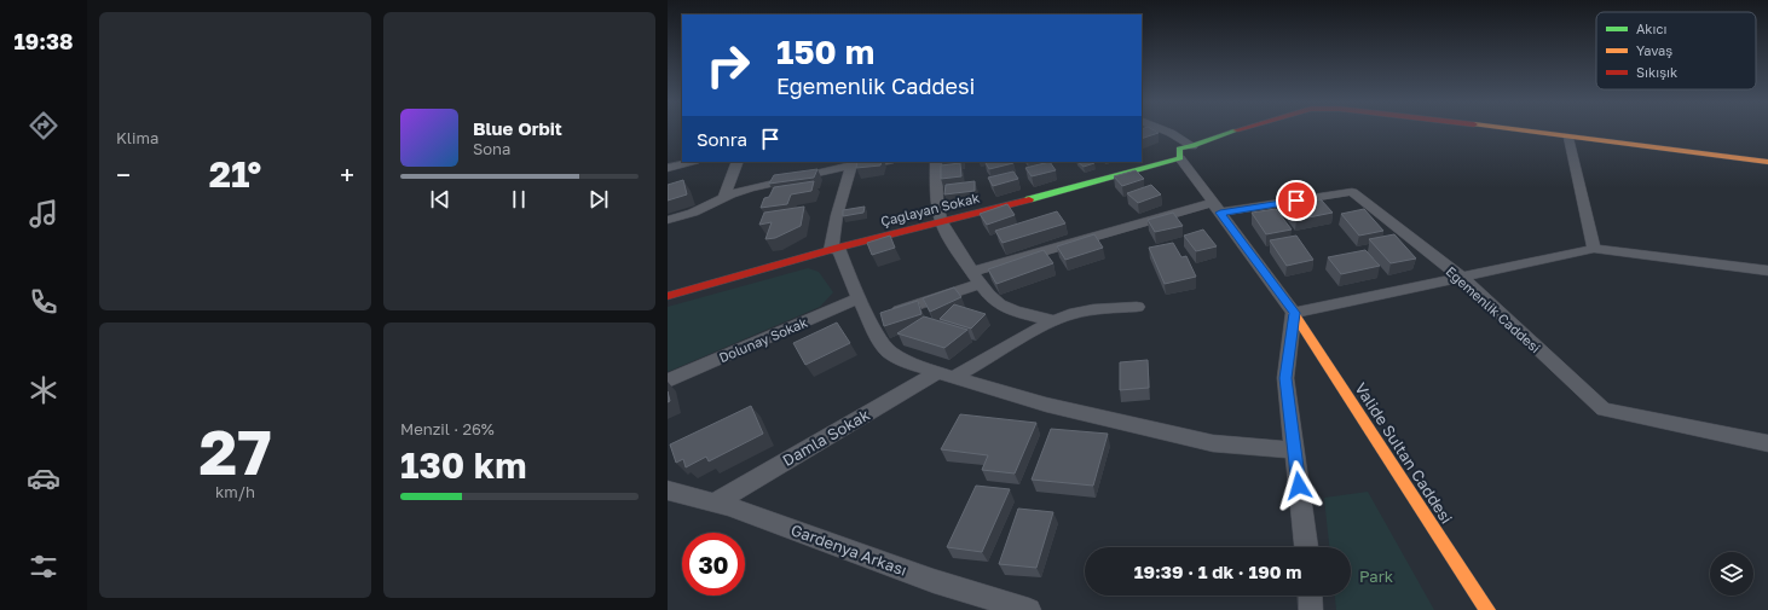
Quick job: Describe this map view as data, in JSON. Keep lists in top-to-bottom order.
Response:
{
  "streets": {
    "street": [
      "Çağlayan Sokak",
      "Egemenlik Caddesi",
      "Dolunay Sokak",
      "Damla Sokak",
      "Valide Sultan Caddesi",
      "Gardenya Arkası"
    ]
  },
  "crossings": [
    ["Damla Sokak", "Gardenya Arkası"]
  ],
  "parks": ["Park"],
  "legend": ["Akıcı", "Yavaş", "Sıkışık"],
  "page": {
    "tabs": "19:38",
    "tile": [
      "Klima",
      ["27", "km/h"],
      ["Menzil · 26%", "130 km"]
    ],
    "turn": ["150 m", "Egemenlik Caddesi"],
    "song": ["Blue Orbit", "Sona"],
    "then": "Sonra",
    "heat": ["−", "21°", "+"],
    "limit": "30",
    "trip": "19:39 · 1 dk · 190 m"
  }
}
